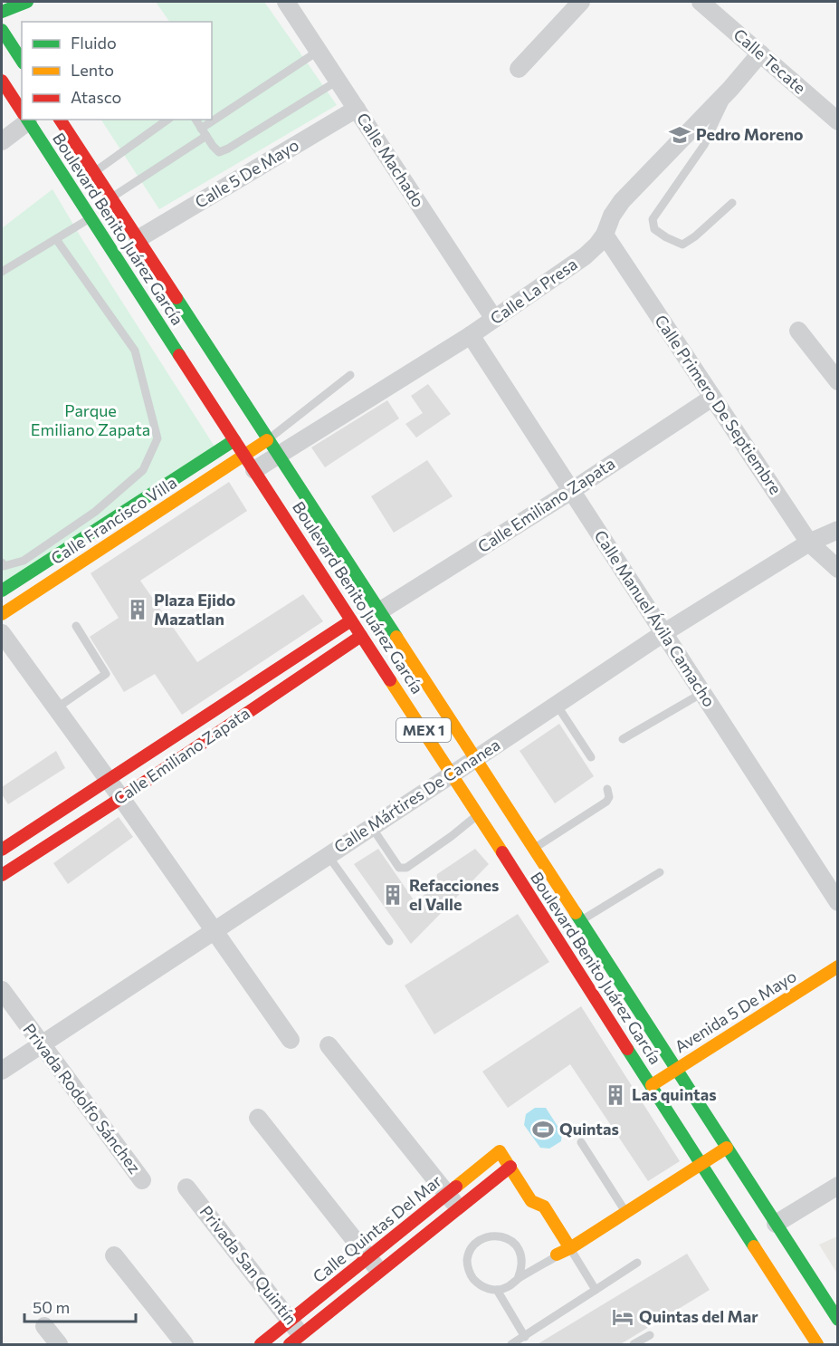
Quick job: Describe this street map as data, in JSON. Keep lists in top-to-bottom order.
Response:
{
  "streets": {
    "main road": [
      "Boulevard Benito Juárez García",
      "Calle Emiliano Zapata",
      "Calle Francisco Villa",
      "MEX 1",
      "Avenida 5 De Mayo",
      "Calle Quintas Del Mar"
    ],
    "street": [
      "Calle Tecate",
      "Calle Machado",
      "Calle 5 De Mayo",
      "Calle La Presa",
      "Calle Primero De Septiembre",
      "Calle Manuel Ávila Camacho",
      "Calle Mártires De Cananea",
      "Privada Rodolfo Sánchez",
      "Privada San Quintín"
    ]
  },
  "crossings": [
    ["Calle Tecate", "Calle La Presa"],
    ["Calle Machado", "Calle 5 De Mayo"],
    ["Calle Machado", "Calle La Presa"],
    ["Calle 5 De Mayo", "Boulevard Benito Juárez García"],
    ["Boulevard Benito Juárez García", "Calle La Presa"],
    ["Boulevard Benito Juárez García", "Calle Emiliano Zapata"],
    ["Boulevard Benito Juárez García", "Calle Francisco Villa"],
    ["Boulevard Benito Juárez García", "Calle Mártires De Cananea"],
    ["Boulevard Benito Juárez García", "Avenida 5 De Mayo"],
    ["Calle La Presa", "Calle Primero De Septiembre"],
    ["Calle La Presa", "Calle Francisco Villa"],
    ["Calle La Presa", "Calle Manuel Ávila Camacho"],
    ["Calle Primero De Septiembre", "Calle Emiliano Zapata"],
    ["Calle Primero De Septiembre", "Calle Mártires De Cananea"],
    ["Calle Emiliano Zapata", "Calle Manuel Ávila Camacho"],
    ["Calle Manuel Ávila Camacho", "Calle Mártires De Cananea"],
    ["Calle Mártires De Cananea", "Privada Rodolfo Sánchez"],
    ["Calle Quintas Del Mar", "Privada San Quintín"]
  ],
  "parks": ["Parque Emiliano Zapata"],
  "places": {
    "school or university": ["Pedro Moreno"],
    "building": ["Plaza Ejido Mazatlan", "Refacciones el Valle", "Las quintas"],
    "sports": ["Quintas"],
    "hotel": ["Quintas del Mar"]
  },
  "legend": ["Fluido", "Lento", "Atasco"],
  "scale_bar": "50 m"
}
